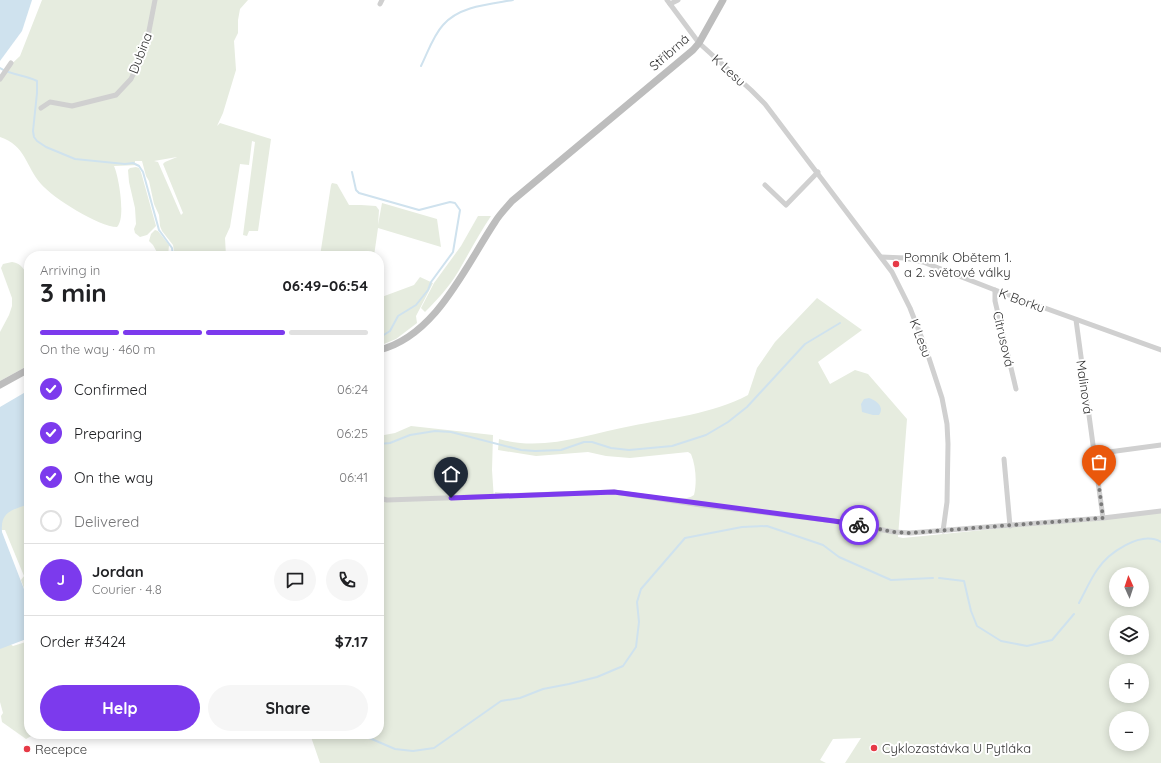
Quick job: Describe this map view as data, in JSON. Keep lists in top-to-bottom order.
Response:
{
  "streets": {
    "street": [
      "Stříbrná",
      "Dubina",
      "K Lesu",
      "K Borku",
      "Citrusová",
      "Malinová"
    ]
  },
  "crossings": [
    ["Stříbrná", "K Lesu"],
    ["K Lesu", "K Borku"],
    ["K Borku", "Citrusová"],
    ["K Borku", "Malinová"]
  ],
  "places": ["Pomník Obětem 1. a 2. světové války", "Cyklozastávka U Pytláka", "Recepce"],
  "north": "top",
  "page": {
    "heading": ["3 min", "Arriving in", "06:49–06:54"],
    "panel": [
      "Jordan",
      "Courier · 4.8",
      "Order #3424",
      "$7.17"
    ],
    "bar": "On the way · 460 m",
    "list": [
      ["Confirmed", "06:24"],
      ["Preparing", "06:25"],
      ["On the way", "06:41"],
      "Delivered"
    ],
    "round": "J",
    "map_buttons": ["+", "−"],
    "buttons": ["Help", "Share"]
  }
}
